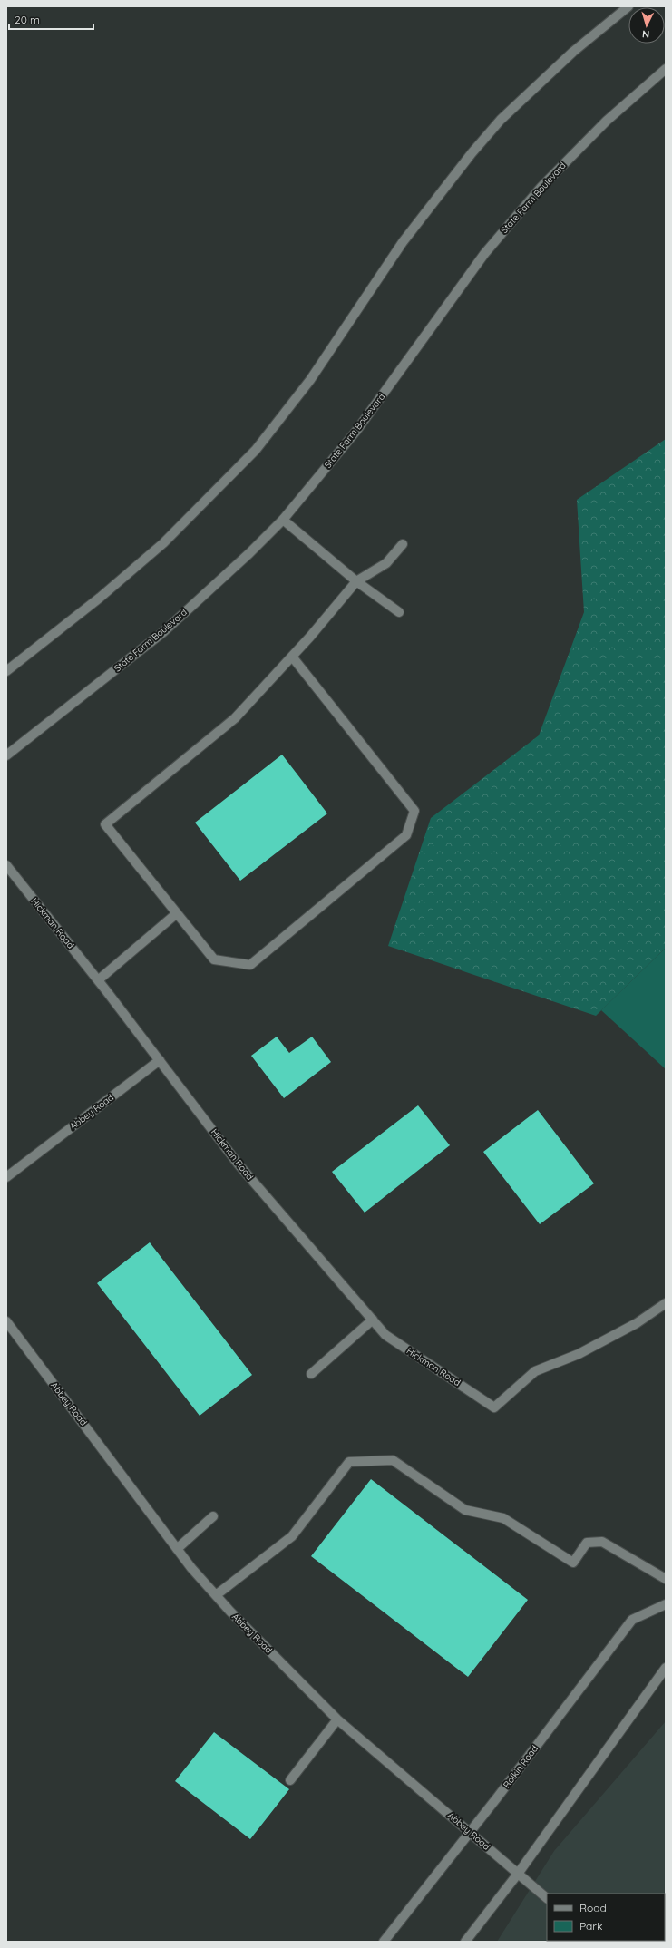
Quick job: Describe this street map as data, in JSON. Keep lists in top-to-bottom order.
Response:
{
  "streets": {
    "street": [
      "State Farm Boulevard",
      "Hickman Road",
      "Abbey Road",
      "Rolkin Road"
    ]
  },
  "crossings": [
    ["Hickman Road", "Abbey Road"],
    ["Abbey Road", "Rolkin Road"]
  ],
  "legend": ["Road", "Park"],
  "scale_bar": "20 m",
  "north": "bottom"
}
